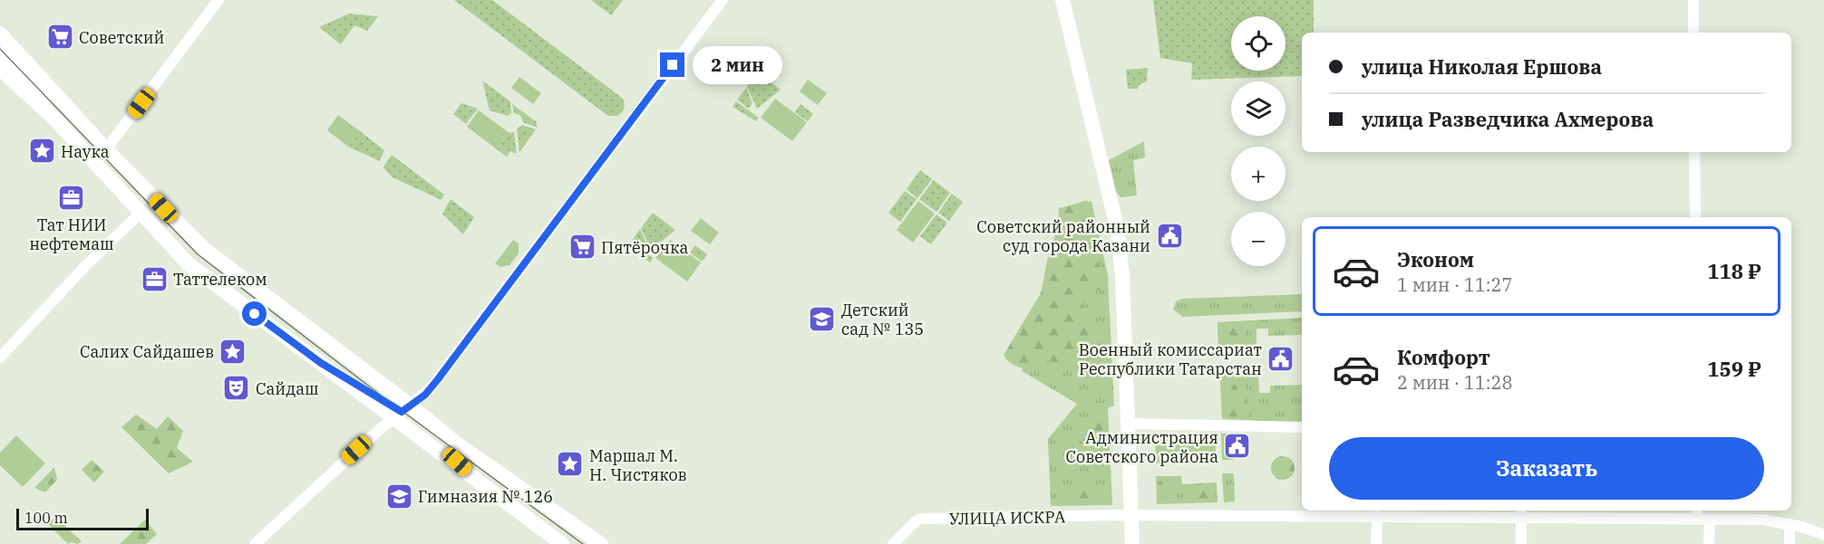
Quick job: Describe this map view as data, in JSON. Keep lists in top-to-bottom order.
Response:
{
  "streets": {
    "street": ["УЛИЦА ИСКРА"]
  },
  "places": {
    "supermarket": ["Советский", "Пятёрочка"],
    "place": ["Наука", "Салих Сайдашев", "Маршал М. Н. Чистяков"],
    "office": ["Тат НИИ нефтемаш", "Таттелеком"],
    "public building": ["Советский районный суд города Казани", "Военный комиссариат Республики Татарстан", "Администрация Советского района"],
    "school or university": ["Детский сад № 135", "Гимназия № 126"],
    "theatre": ["Сайдаш"]
  },
  "scale_bar": "100 m",
  "page": {
    "map_buttons": ["+", "−"],
    "banner": ["улица Николая Ершова", "улица Разведчика Ахмерова"],
    "bubble": "2 мин",
    "list": [
      {
        "name": "Эконом",
        "note": "1 мин · 11:27",
        "value": "118 ₽"
      },
      {
        "name": "Комфорт",
        "note": "2 мин · 11:28",
        "value": "159 ₽"
      }
    ],
    "buttons": "Заказать",
    "scale": "100 m"
  }
}
